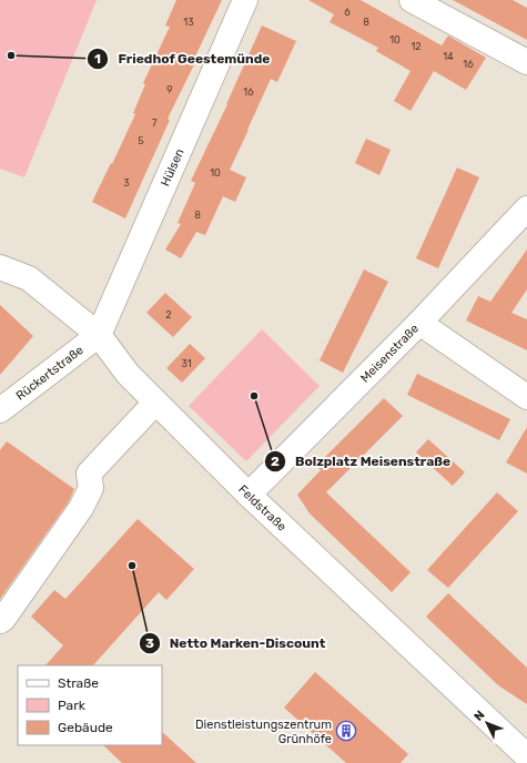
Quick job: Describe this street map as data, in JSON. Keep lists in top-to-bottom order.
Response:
{
  "streets": {
    "street": [
      "Hülsen",
      "Meisenstraße",
      "Rückertstraße",
      "Feldstraße"
    ]
  },
  "crossings": [
    ["Hülsen", "Rückertstraße"],
    ["Hülsen", "Feldstraße"],
    ["Meisenstraße", "Feldstraße"],
    ["Rückertstraße", "Feldstraße"]
  ],
  "places": {
    "other": ["Friedhof Geestemünde", "Bolzplatz Meisenstraße", "Netto Marken-Discount"],
    "building": ["Dienstleistungszentrum Grünhöfe"]
  },
  "house_numbers": [
    "6",
    "13",
    "8",
    "10",
    "12",
    "14",
    "16",
    "9",
    "16",
    "7",
    "5",
    "10",
    "3",
    "8",
    "2",
    "31"
  ],
  "legend": ["Straße", "Park", "Gebäude"],
  "north": "top left"
}
